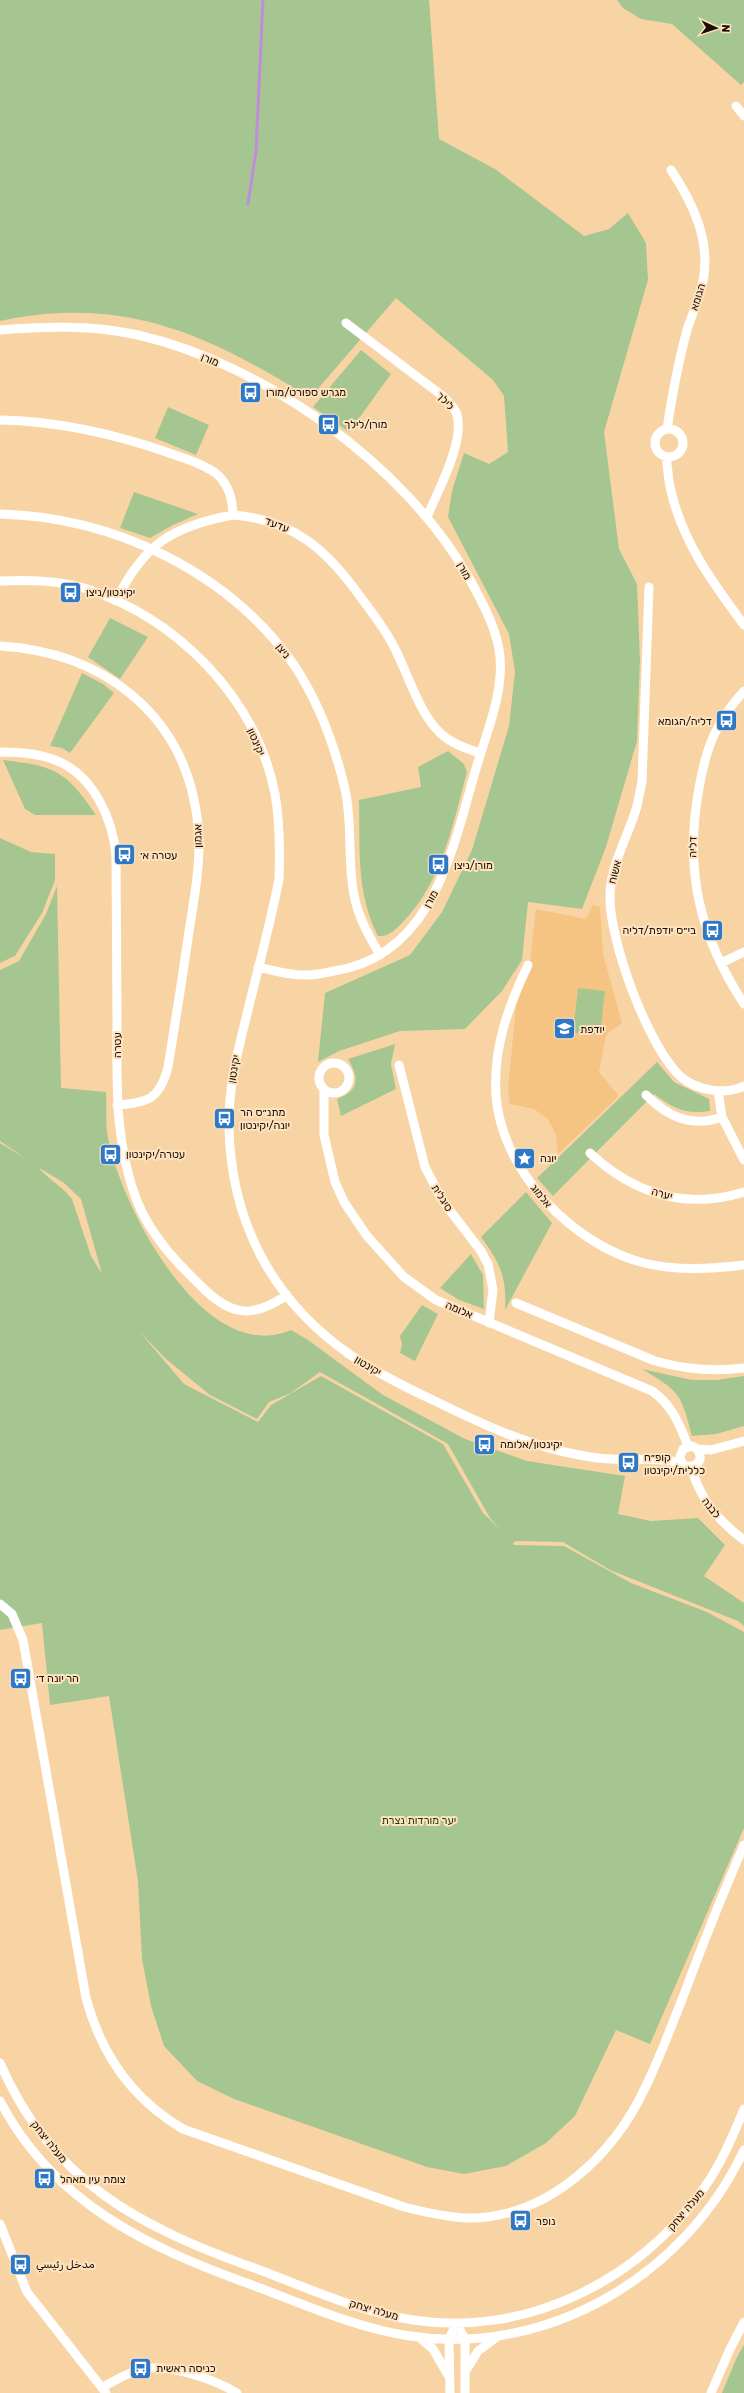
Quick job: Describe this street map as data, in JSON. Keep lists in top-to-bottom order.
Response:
{
  "streets": {
    "street": [
      "הגומא",
      "מורן",
      "לילך",
      "עדעד",
      "ניצן",
      "יקינטון",
      "אגמון",
      "דליה",
      "אשוח",
      "עטרה",
      "יערה",
      "אלמוג",
      "סיגלית",
      "אלומה",
      "לבנה",
      "מעלה יצחק"
    ]
  },
  "crossings": [
    ["מורן", "לילך"],
    ["מורן", "עדעד"],
    ["מורן", "ניצן"],
    ["מורן", "יקינטון"],
    ["עדעד", "ניצן"],
    ["עדעד", "יקינטון"],
    ["יקינטון", "עטרה"],
    ["יקינטון", "לבנה"],
    ["אגמון", "עטרה"],
    ["סיגלית", "אלומה"],
    ["אלומה", "לבנה"]
  ],
  "parks": ["יער מורדות נצרת"],
  "places": {
    "bus stop": [
      "מגרש ספורט/מורן",
      "מורן/לילך",
      "יקינטון/ניצן",
      "דליה/הגומא",
      "עטרה א׳",
      "מורן/ניצן",
      "בי״ס יודפת/דליה",
      "מתנ״ס הר יונה/יקינטון",
      "עטרה/יקינטון",
      "יקינטון/אלומה",
      "קופ״ח כללית/יקינטון",
      "הר יונה ד׳",
      "צומת עין מאהל",
      "נופר",
      "مدخل رئيسي",
      "כניסה ראשית"
    ],
    "school or university": ["יודפת"],
    "place": ["יונה"]
  },
  "north": "right"
}
